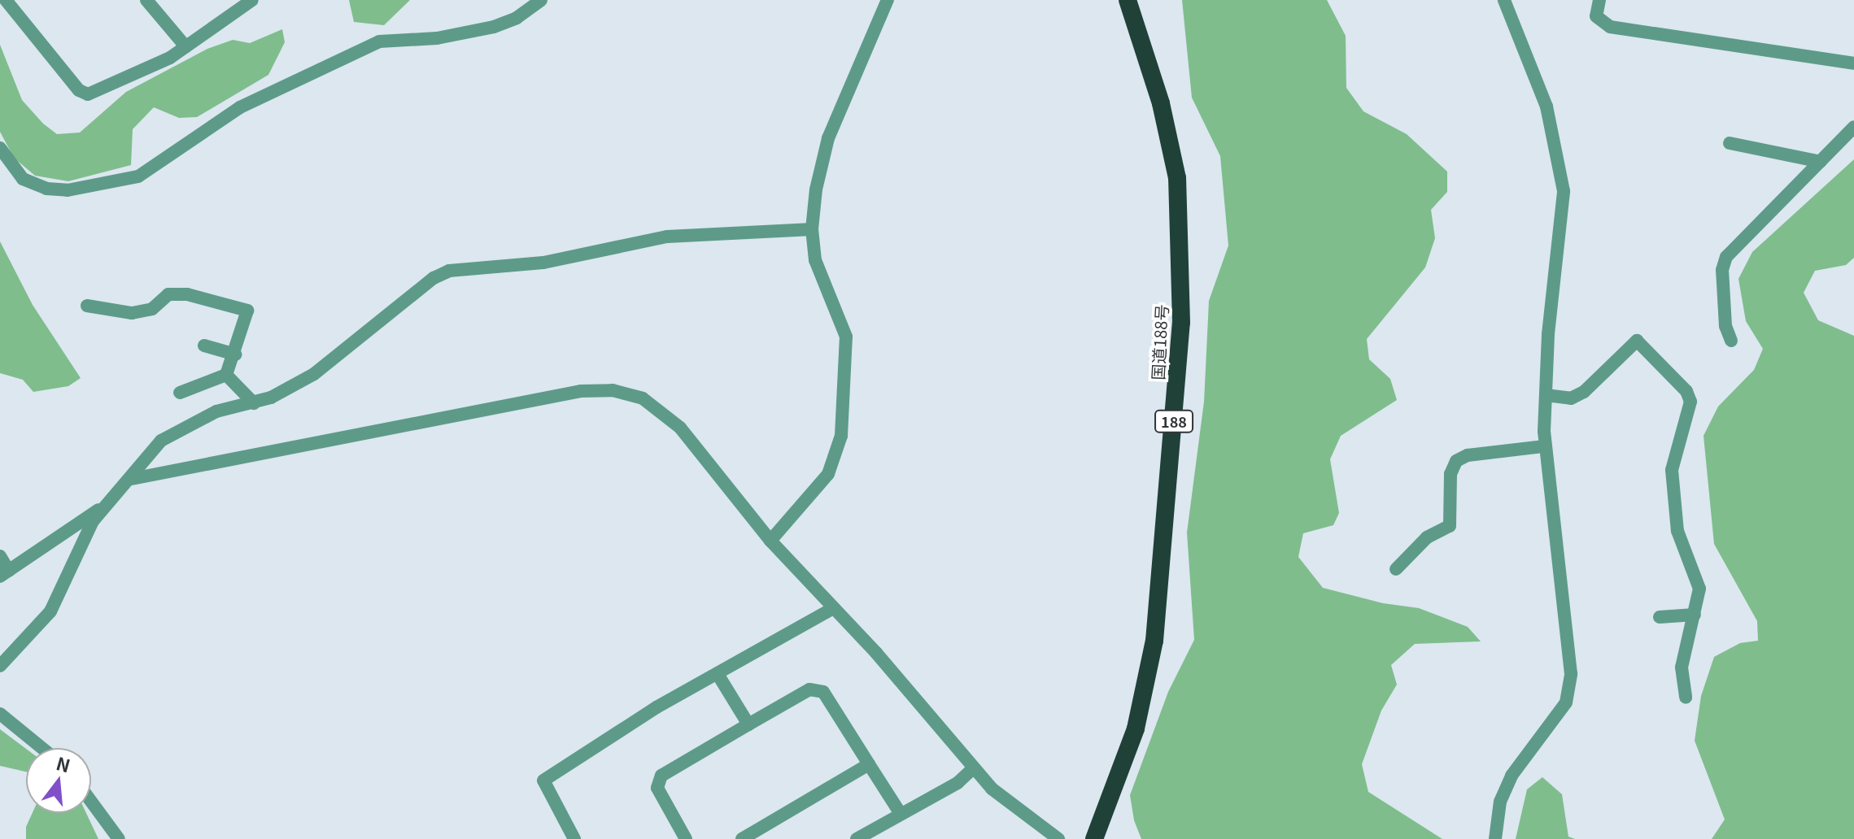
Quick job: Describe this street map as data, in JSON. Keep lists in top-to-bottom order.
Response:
{
  "streets": {
    "highway": ["国道188号", "188"]
  },
  "north": "top"
}
